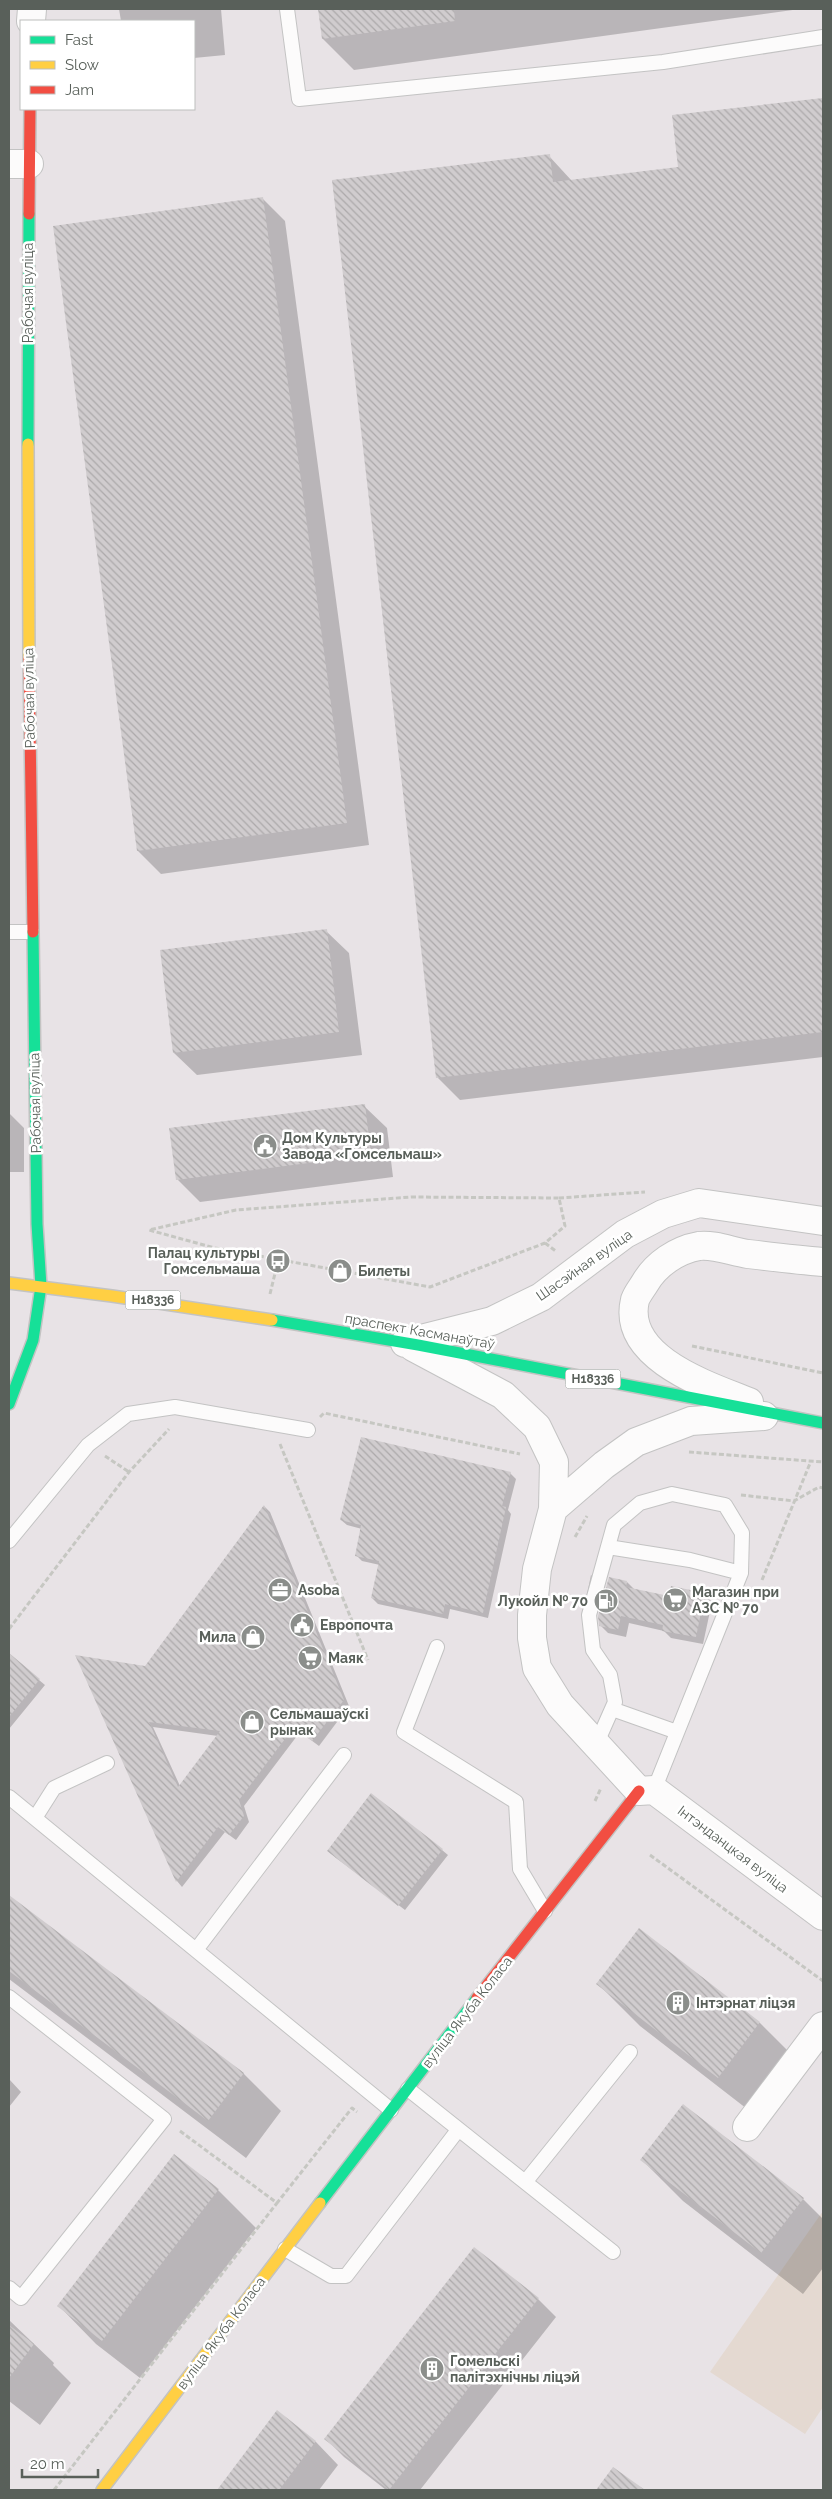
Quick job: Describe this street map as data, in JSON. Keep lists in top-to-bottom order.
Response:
{
  "streets": {
    "street": [
      "Рабочая вуліца",
      "Шасэйная вуліца",
      "Н18336",
      "праспект Касманаўтаў",
      "Інтэнданцкая вуліца",
      "вуліца Якуба Коласа"
    ]
  },
  "crossings": [
    ["Рабочая вуліца", "праспект Касманаўтаў"],
    ["Шасэйная вуліца", "праспект Касманаўтаў"],
    ["Інтэнданцкая вуліца", "вуліца Якуба Коласа"]
  ],
  "places": {
    "public building": ["Дом Культуры Завода «Гомсельмаш»", "Европочта"],
    "bus stop": ["Палац культуры Гомсельмаша"],
    "shop": ["Билеты", "Мила", "Сельмашаўскі рынак"],
    "office": ["Asoba"],
    "supermarket": ["Магазин при АЗС № 70", "Маяк"],
    "fuel station": ["Лукойл № 70"],
    "building": ["Інтэрнат ліцэя", "Гомельскі палітэхнічны ліцэй"]
  },
  "legend": ["Fast", "Slow", "Jam"],
  "scale_bar": "20 m"
}
